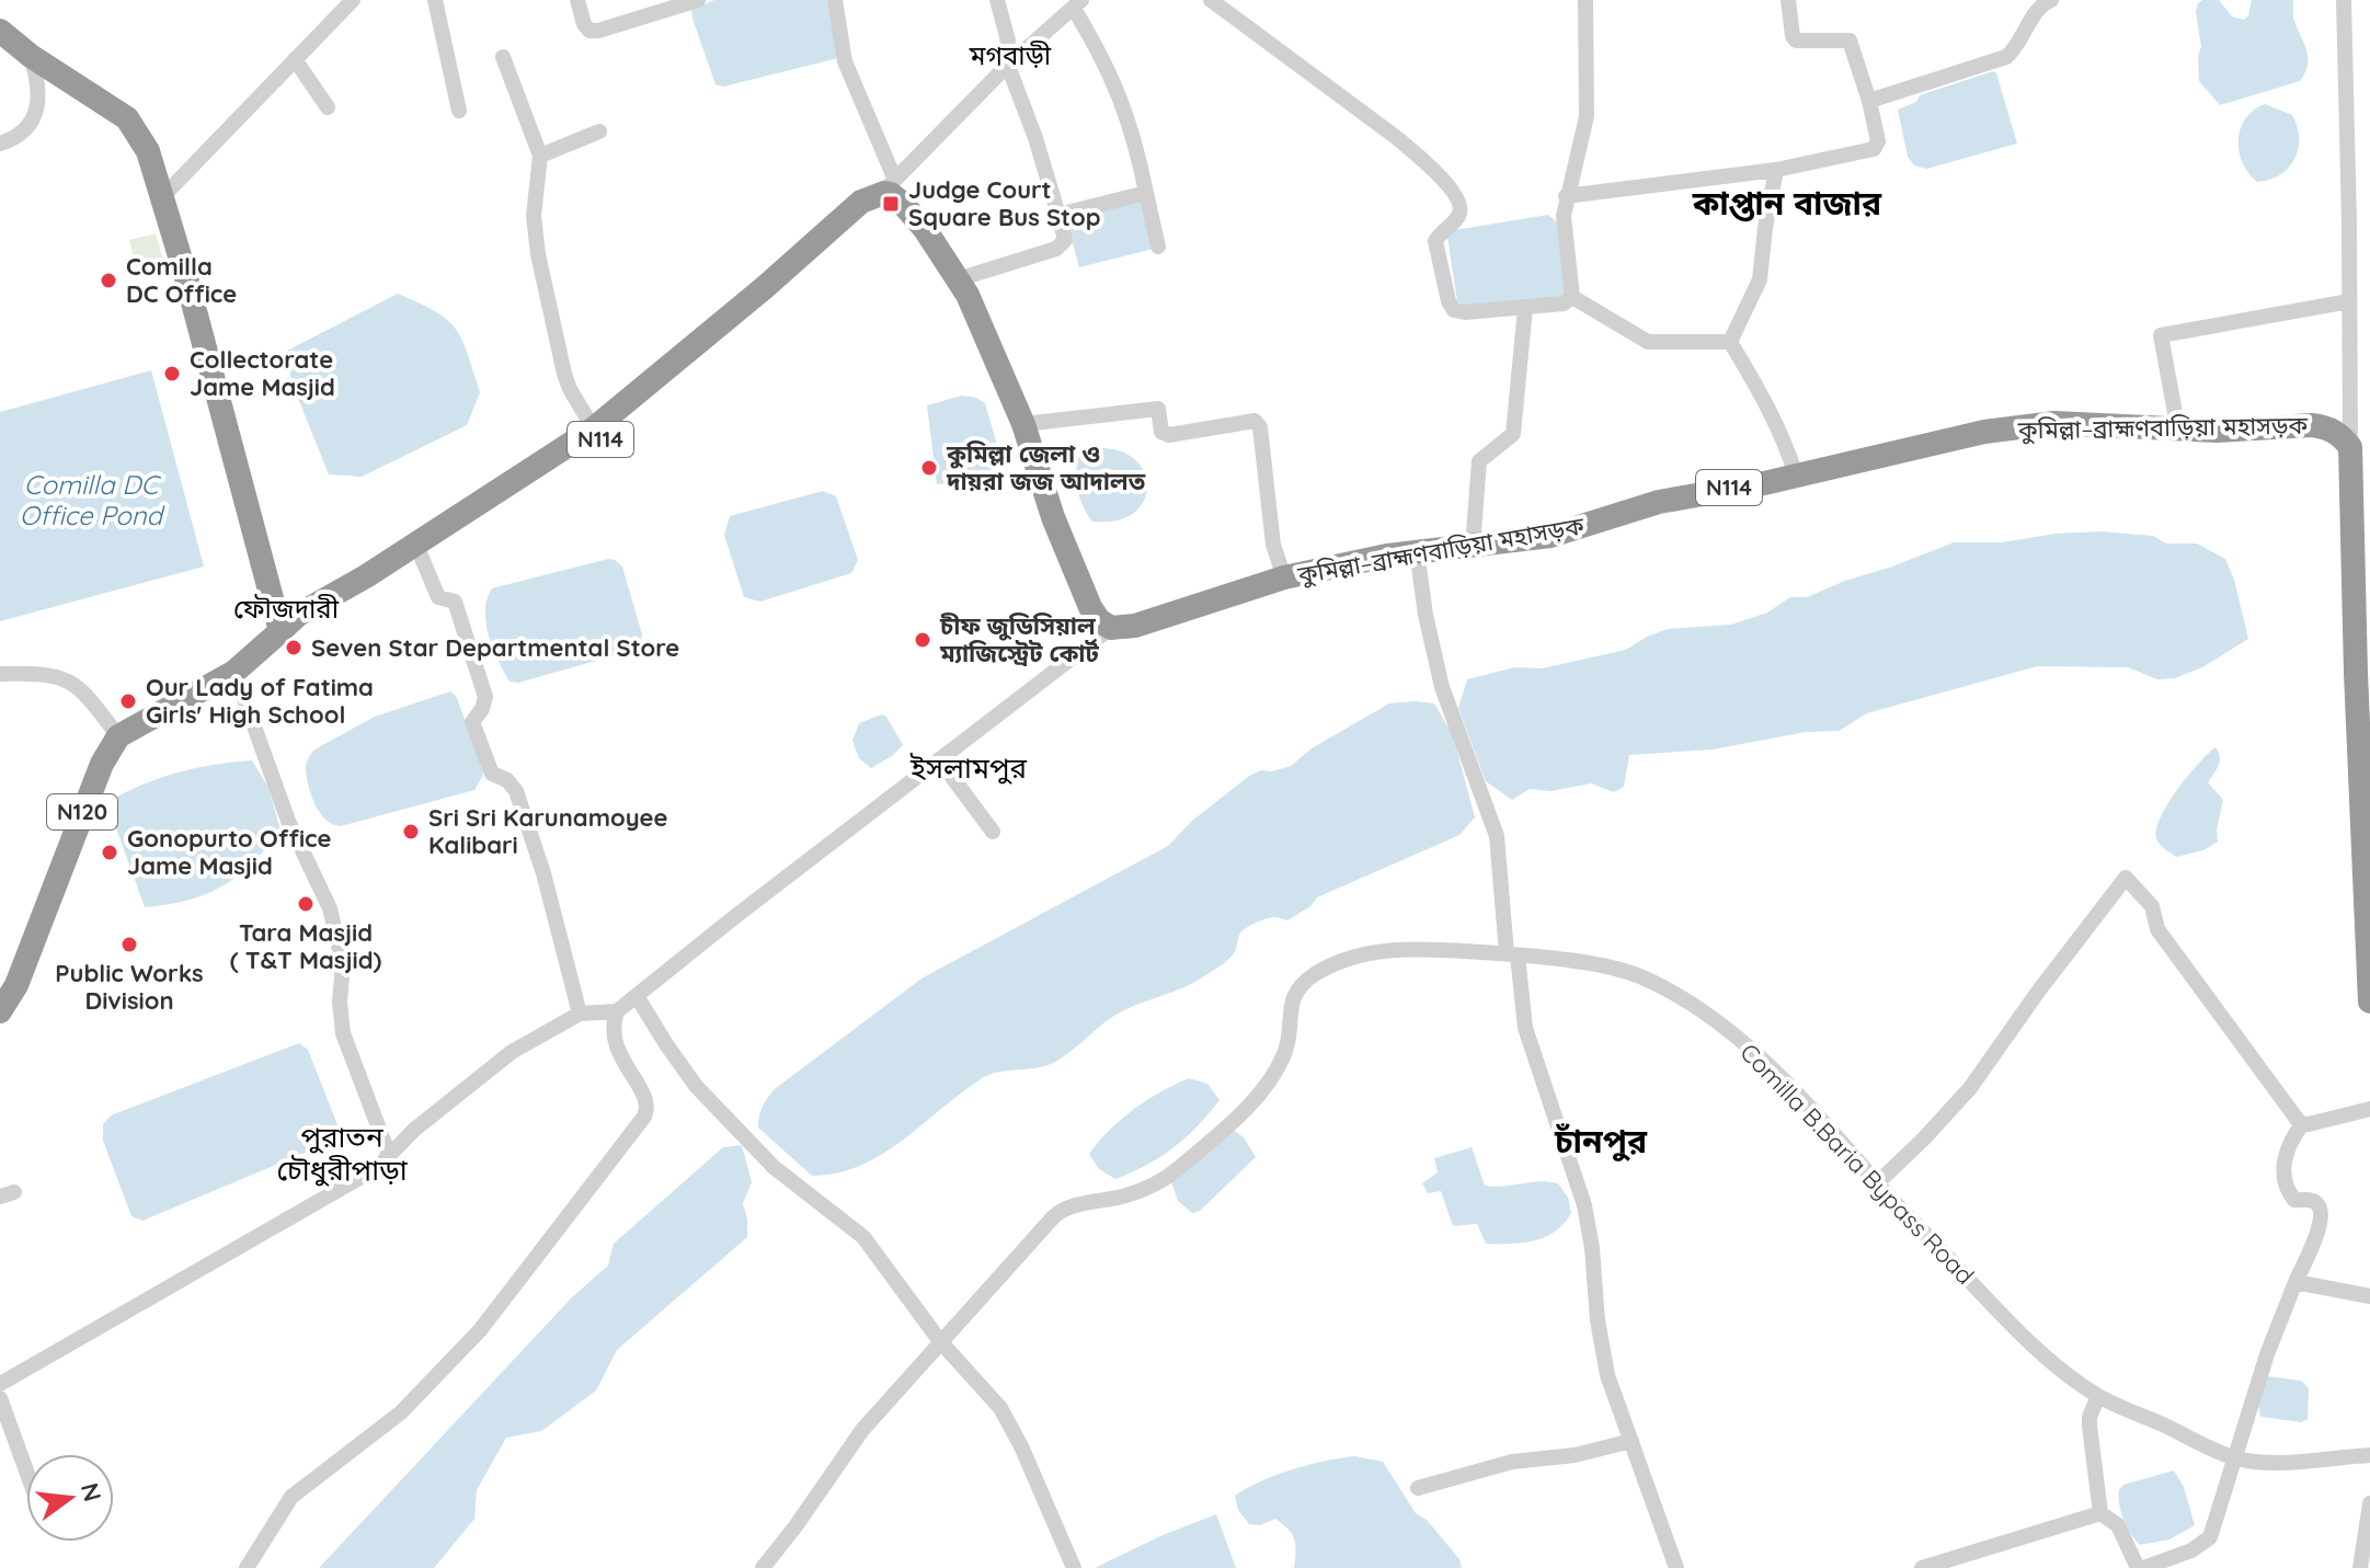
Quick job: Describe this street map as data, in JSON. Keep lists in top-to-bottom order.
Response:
{
  "streets": {
    "highway": ["কুমিল্লা–ব্রাহ্মণবাড়িয়া মহাসড়ক", "N114", "N120"],
    "street": ["Comilla B.Baria Bypass Road"]
  },
  "districts": [
    "মগবাড়ী",
    "কাপ্তান বাজার",
    "ফৌজদারী",
    "ইসলামপুর",
    "পুরাতন চৌধুরীপাড়া",
    "চাঁনপুর"
  ],
  "water": ["Comilla DC Office Pond"],
  "places": {
    "transit": ["Judge Court Square Bus Stop"],
    "other": [
      "Comilla DC Office",
      "Collectorate Jame Masjid",
      "কুমিল্লা জেলা ও দায়রা জজ আদালত",
      "চীফ জুডিসিয়াল ম্যাজিস্ট্রেট কোর্ট",
      "Seven Star Departmental Store",
      "Our Lady of Fatima Girls' High School",
      "Sri Sri Karunamoyee Kalibari",
      "Gonopurto Office Jame Masjid",
      "Tara Masjid ( T&T Masjid)",
      "Public Works Division"
    ]
  },
  "north": "right"
}
